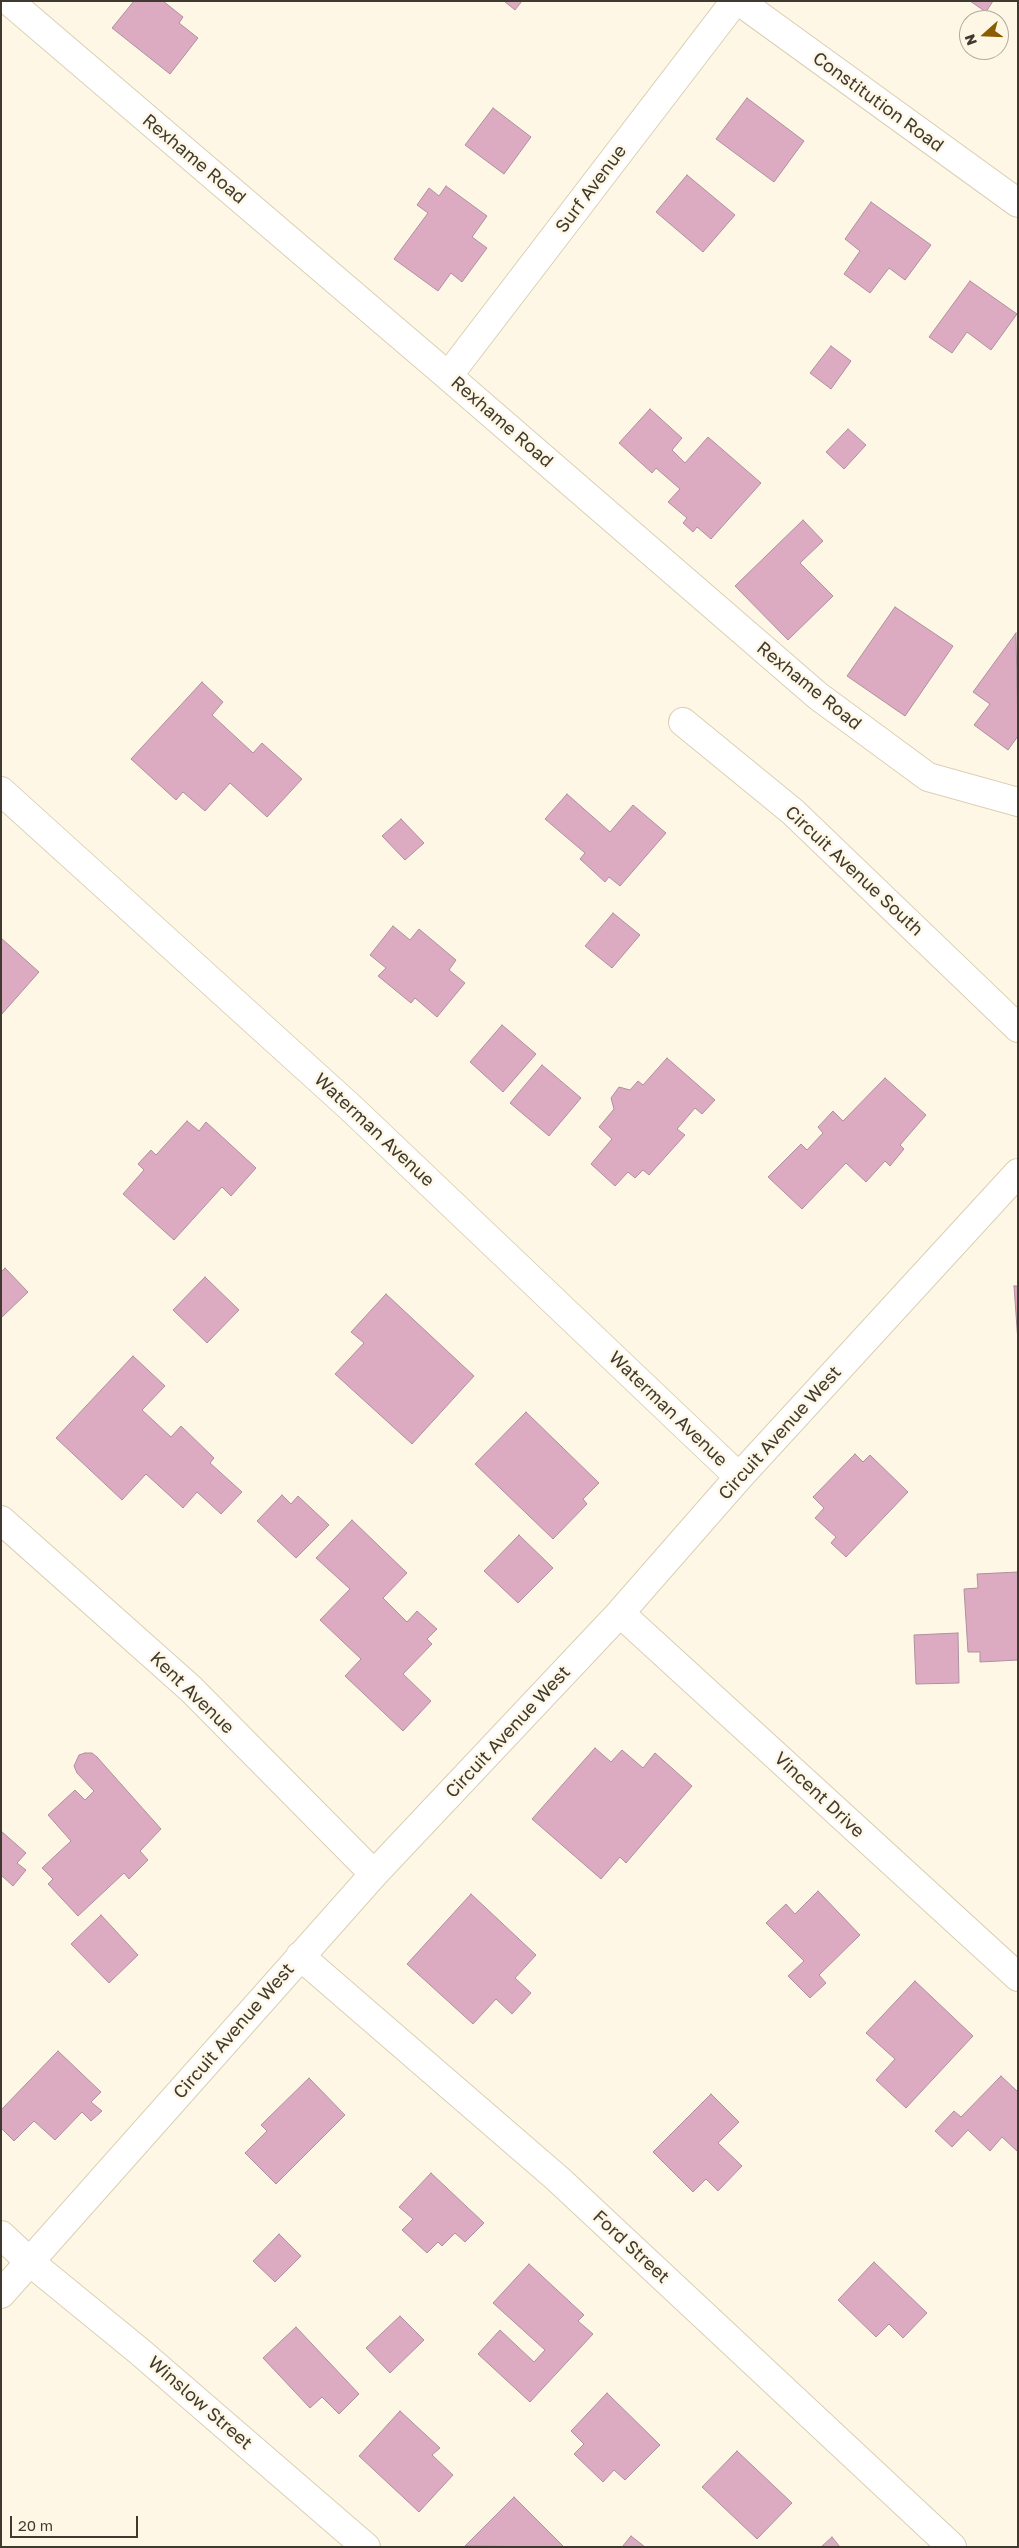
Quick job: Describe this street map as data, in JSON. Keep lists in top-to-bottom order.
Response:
{
  "streets": {
    "street": [
      "Constitution Road",
      "Rexhame Road",
      "Surf Avenue",
      "Circuit Avenue South",
      "Waterman Avenue",
      "Circuit Avenue West",
      "Kent Avenue",
      "Vincent Drive",
      "Ford Street",
      "Winslow Street"
    ]
  },
  "crossings": [
    ["Rexhame Road", "Surf Avenue"],
    ["Waterman Avenue", "Circuit Avenue West"],
    ["Circuit Avenue West", "Kent Avenue"],
    ["Circuit Avenue West", "Vincent Drive"],
    ["Circuit Avenue West", "Ford Street"],
    ["Circuit Avenue West", "Winslow Street"]
  ],
  "scale_bar": "20 m",
  "north": "left"
}
